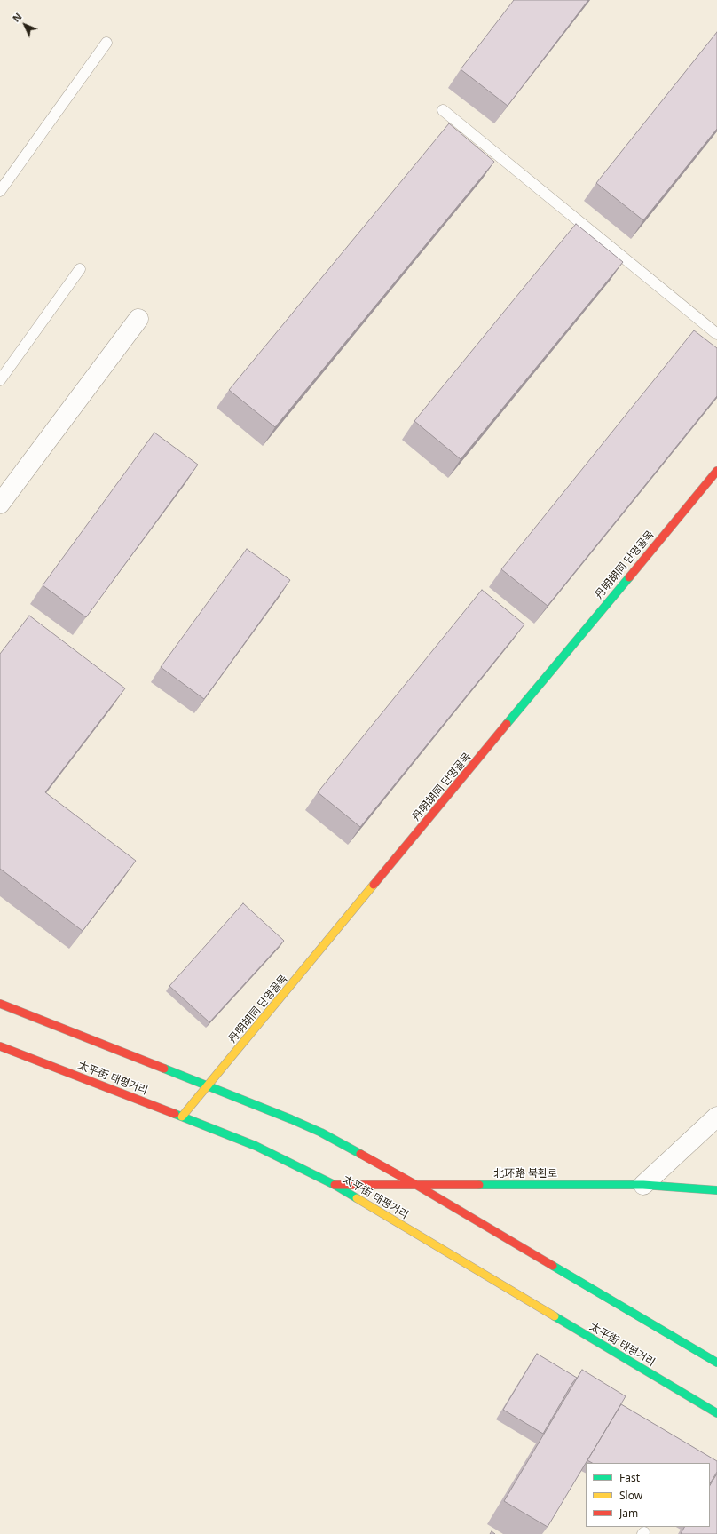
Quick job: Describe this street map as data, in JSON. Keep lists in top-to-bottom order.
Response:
{
  "streets": {
    "main road": ["丹明胡同 단명골목", "太平街 태평거리", "北环路 북환로"]
  },
  "crossings": [
    ["丹明胡同 단명골목", "太平街 태평거리"],
    ["太平街 태평거리", "北环路 북환로"]
  ],
  "legend": ["Fast", "Slow", "Jam"],
  "north": "top left"
}
